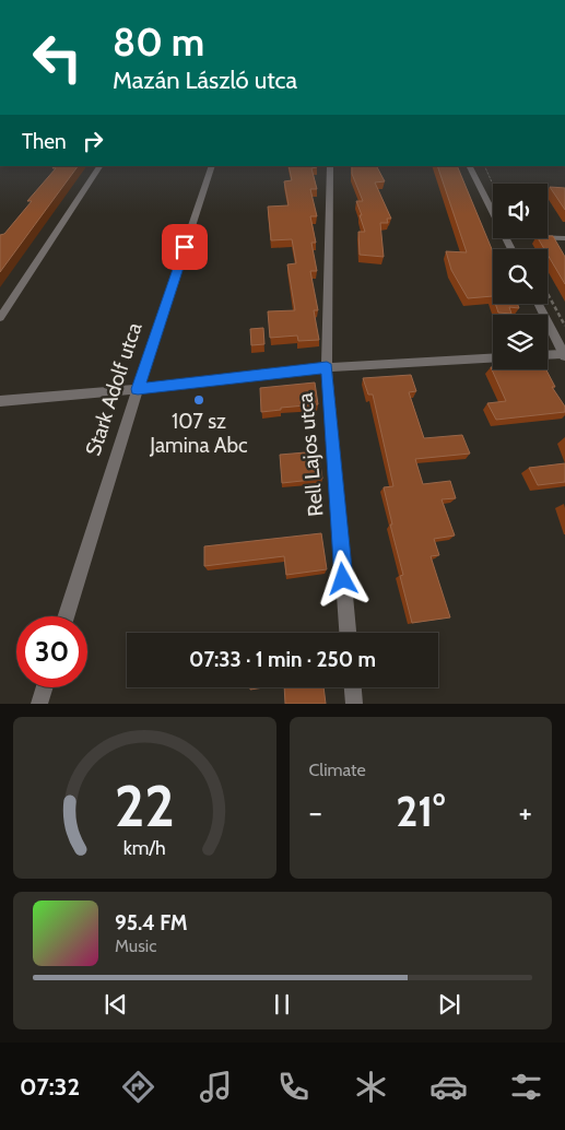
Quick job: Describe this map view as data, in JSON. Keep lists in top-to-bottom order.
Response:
{
  "streets": {
    "street": ["Stark Adolf utca", "Rell Lajos utca"]
  },
  "places": ["107 sz Jamina Abc"],
  "page": {
    "turn": ["80 m", "Mazán László utca"],
    "then": "Then",
    "limit": "30",
    "trip": "07:33 · 1 min · 250 m",
    "tile": "Climate",
    "heat": ["−", "21°", "+"],
    "song": ["95.4 FM", "Music"],
    "tabs": "07:32",
    "gauge": ["22", "km/h"]
  }
}
